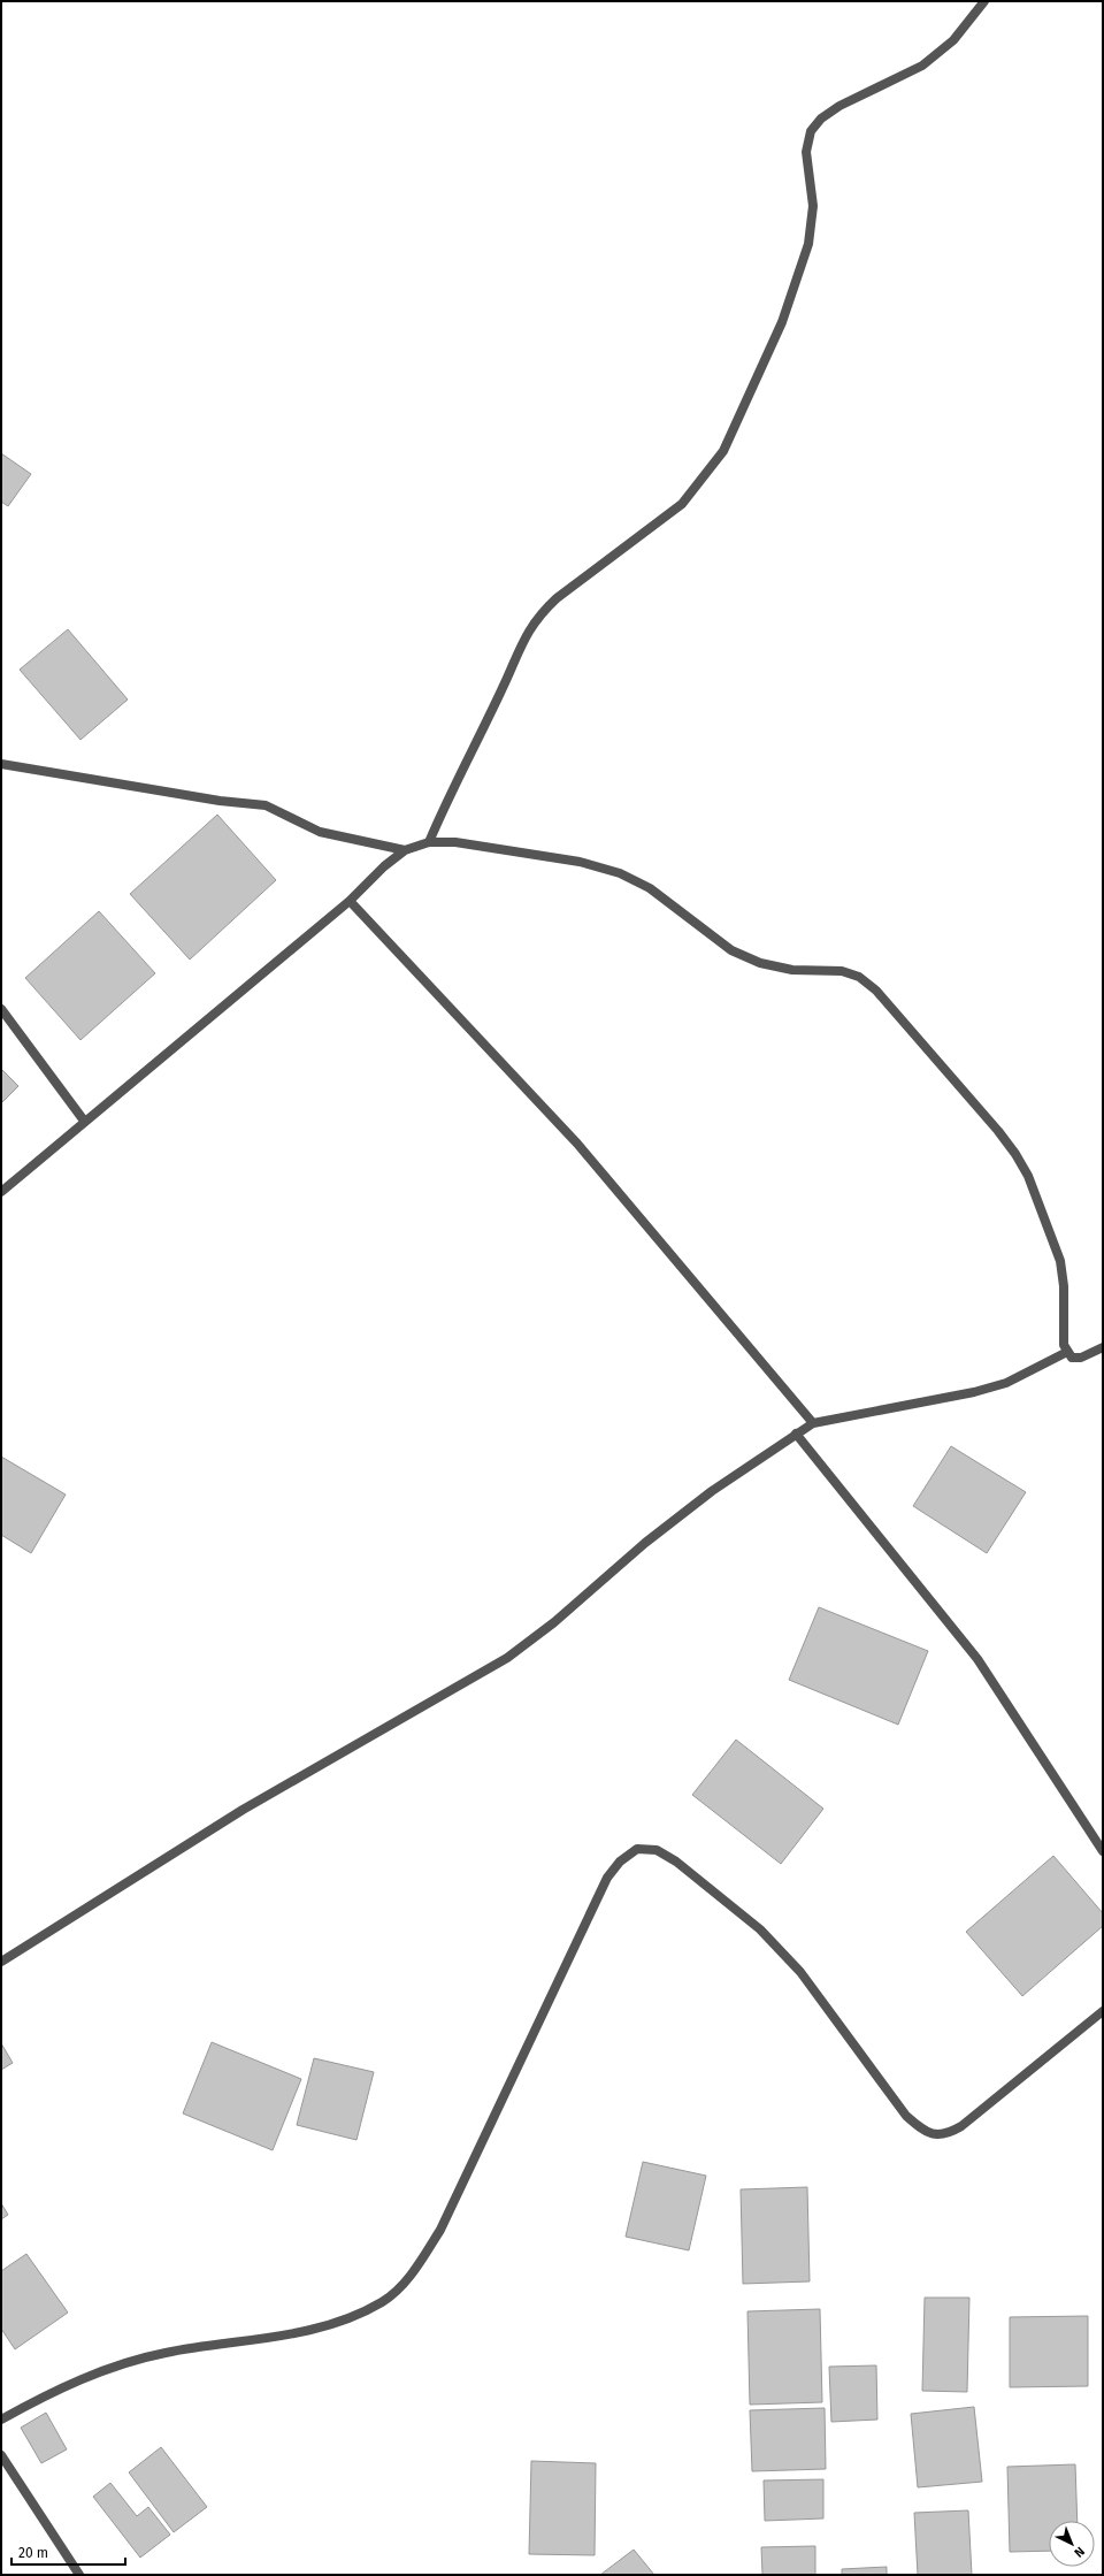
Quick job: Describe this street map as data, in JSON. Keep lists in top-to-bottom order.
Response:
{
  "scale_bar": "20 m",
  "north": "bottom right"
}
